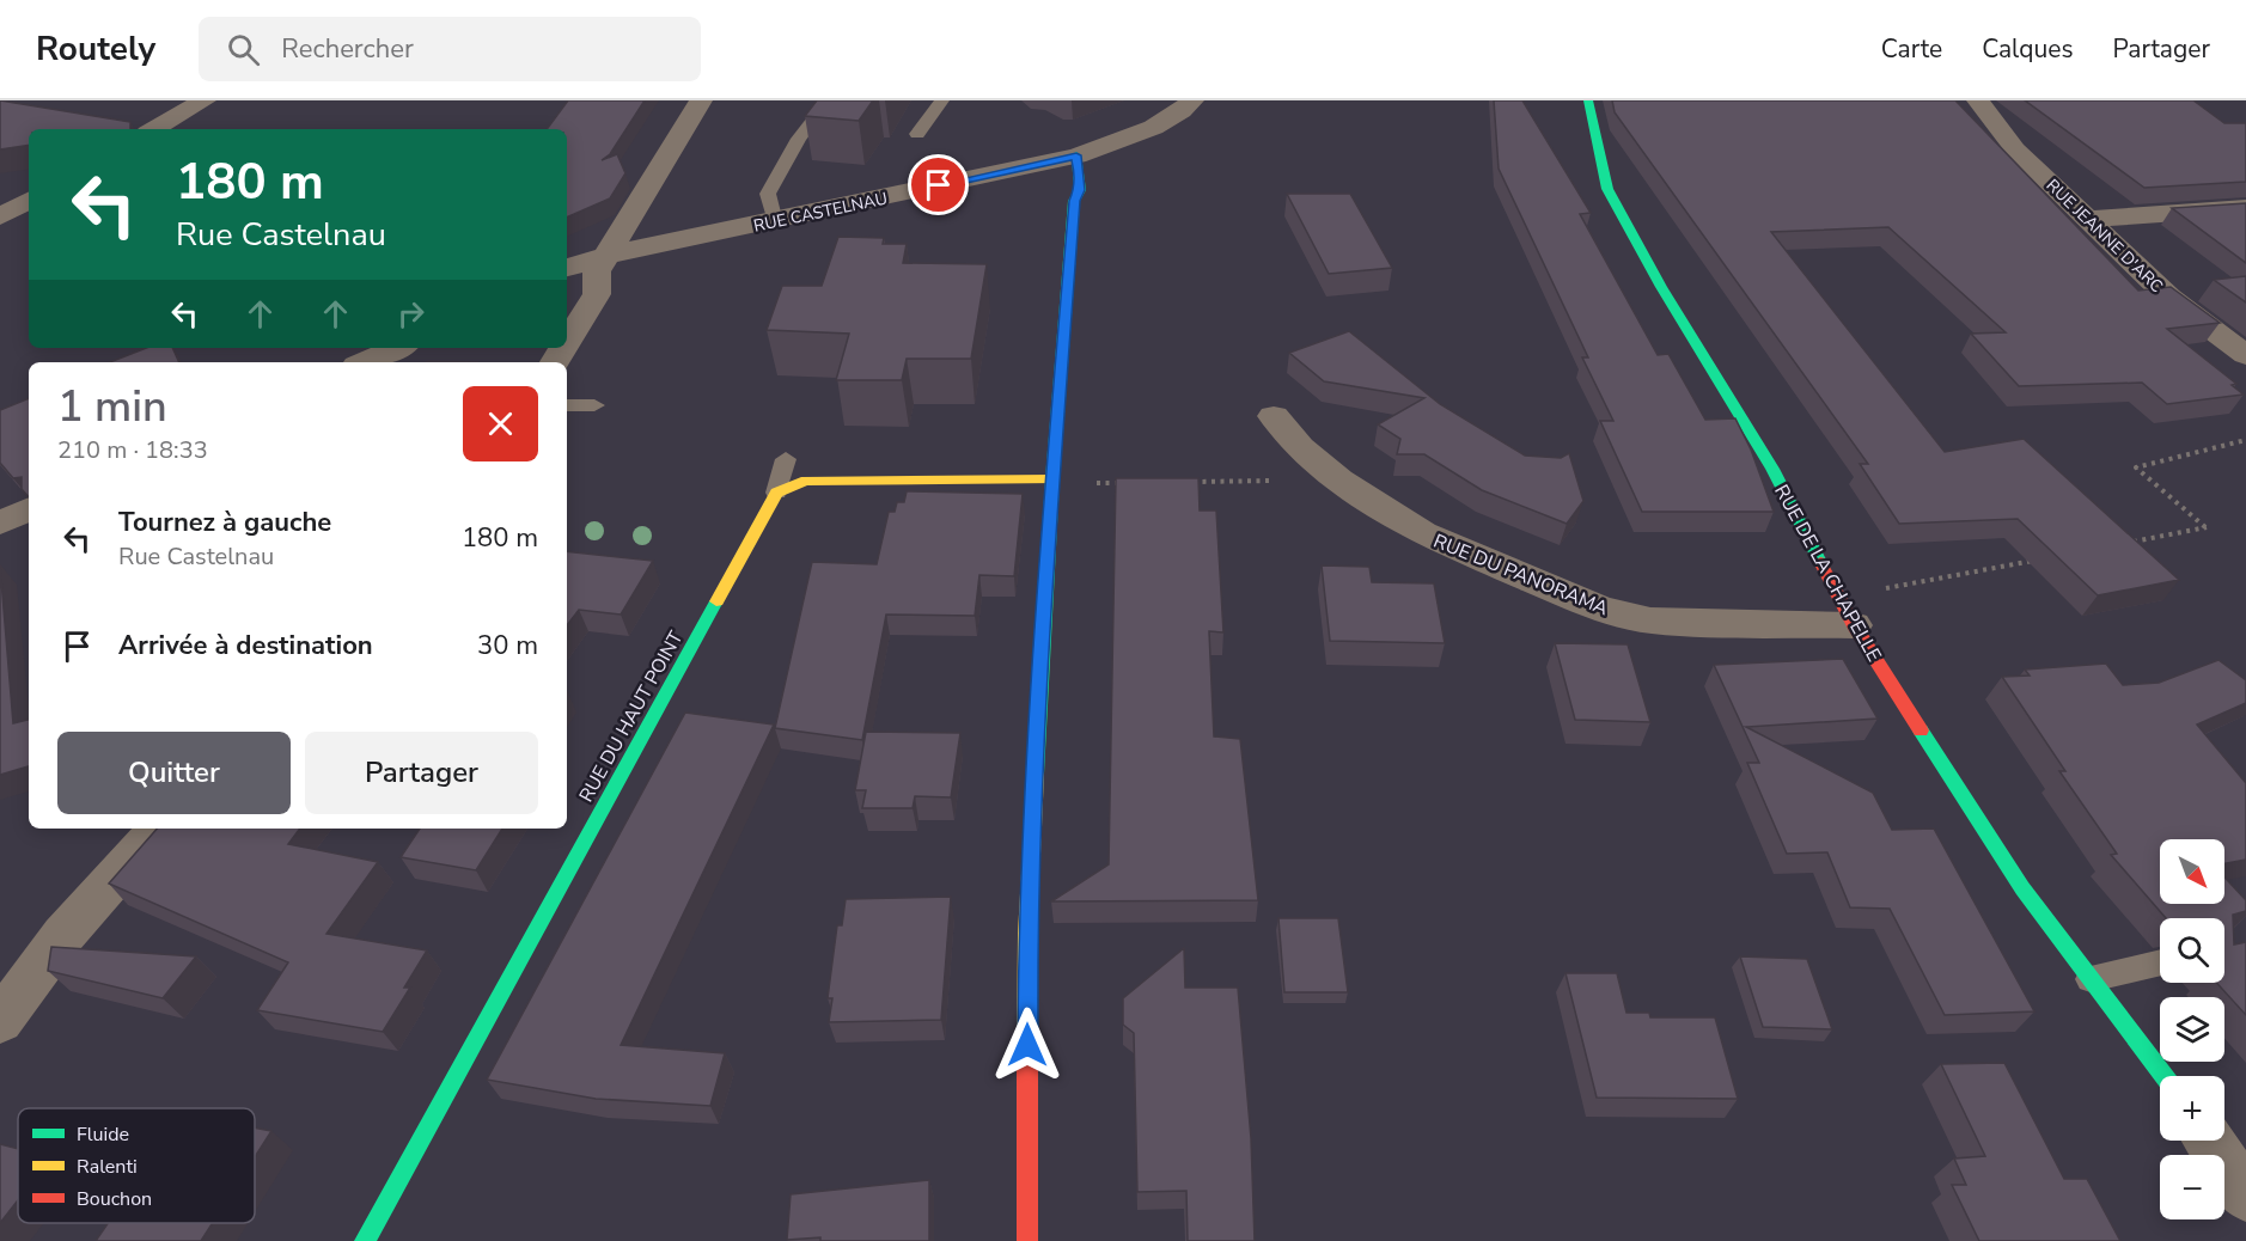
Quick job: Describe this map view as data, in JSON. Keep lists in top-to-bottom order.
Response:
{
  "streets": {
    "street": [
      "RUE CASTELNAU",
      "RUE JEANNE D'ARC",
      "RUE DE LA CHAPELLE",
      "RUE DU PANORAMA",
      "RUE DU HAUT POINT"
    ]
  },
  "crossings": [
    ["RUE DE LA CHAPELLE", "RUE DU PANORAMA"]
  ],
  "legend": ["Fluide", "Ralenti", "Bouchon"],
  "north": "bottom right",
  "page": {
    "header": "Routely",
    "search": "Rechercher",
    "nav": ["Carte", "Calques", "Partager"],
    "turn": ["180 m", "Rue Castelnau"],
    "heading": ["1 min", "210 m · 18:33"],
    "list": [
      {
        "name": "Tournez à gauche",
        "note": "Rue Castelnau",
        "value": "180 m"
      },
      {
        "name": "Arrivée à destination",
        "value": "30 m"
      }
    ],
    "buttons": ["Quitter", "Partager"],
    "map_buttons": ["+", "−"]
  }
}
